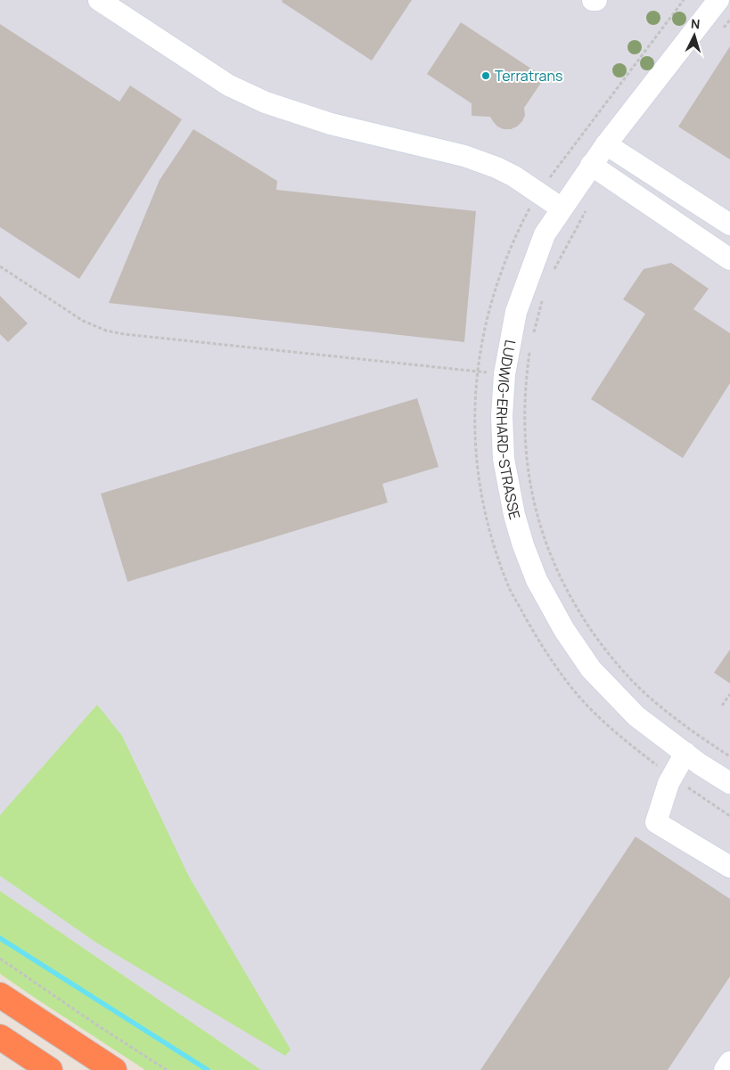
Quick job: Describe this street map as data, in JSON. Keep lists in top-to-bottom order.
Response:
{
  "streets": {
    "street": ["LUDWIG-ERHARD-STRASSE"]
  },
  "places": ["Terratrans"],
  "north": "top"
}
